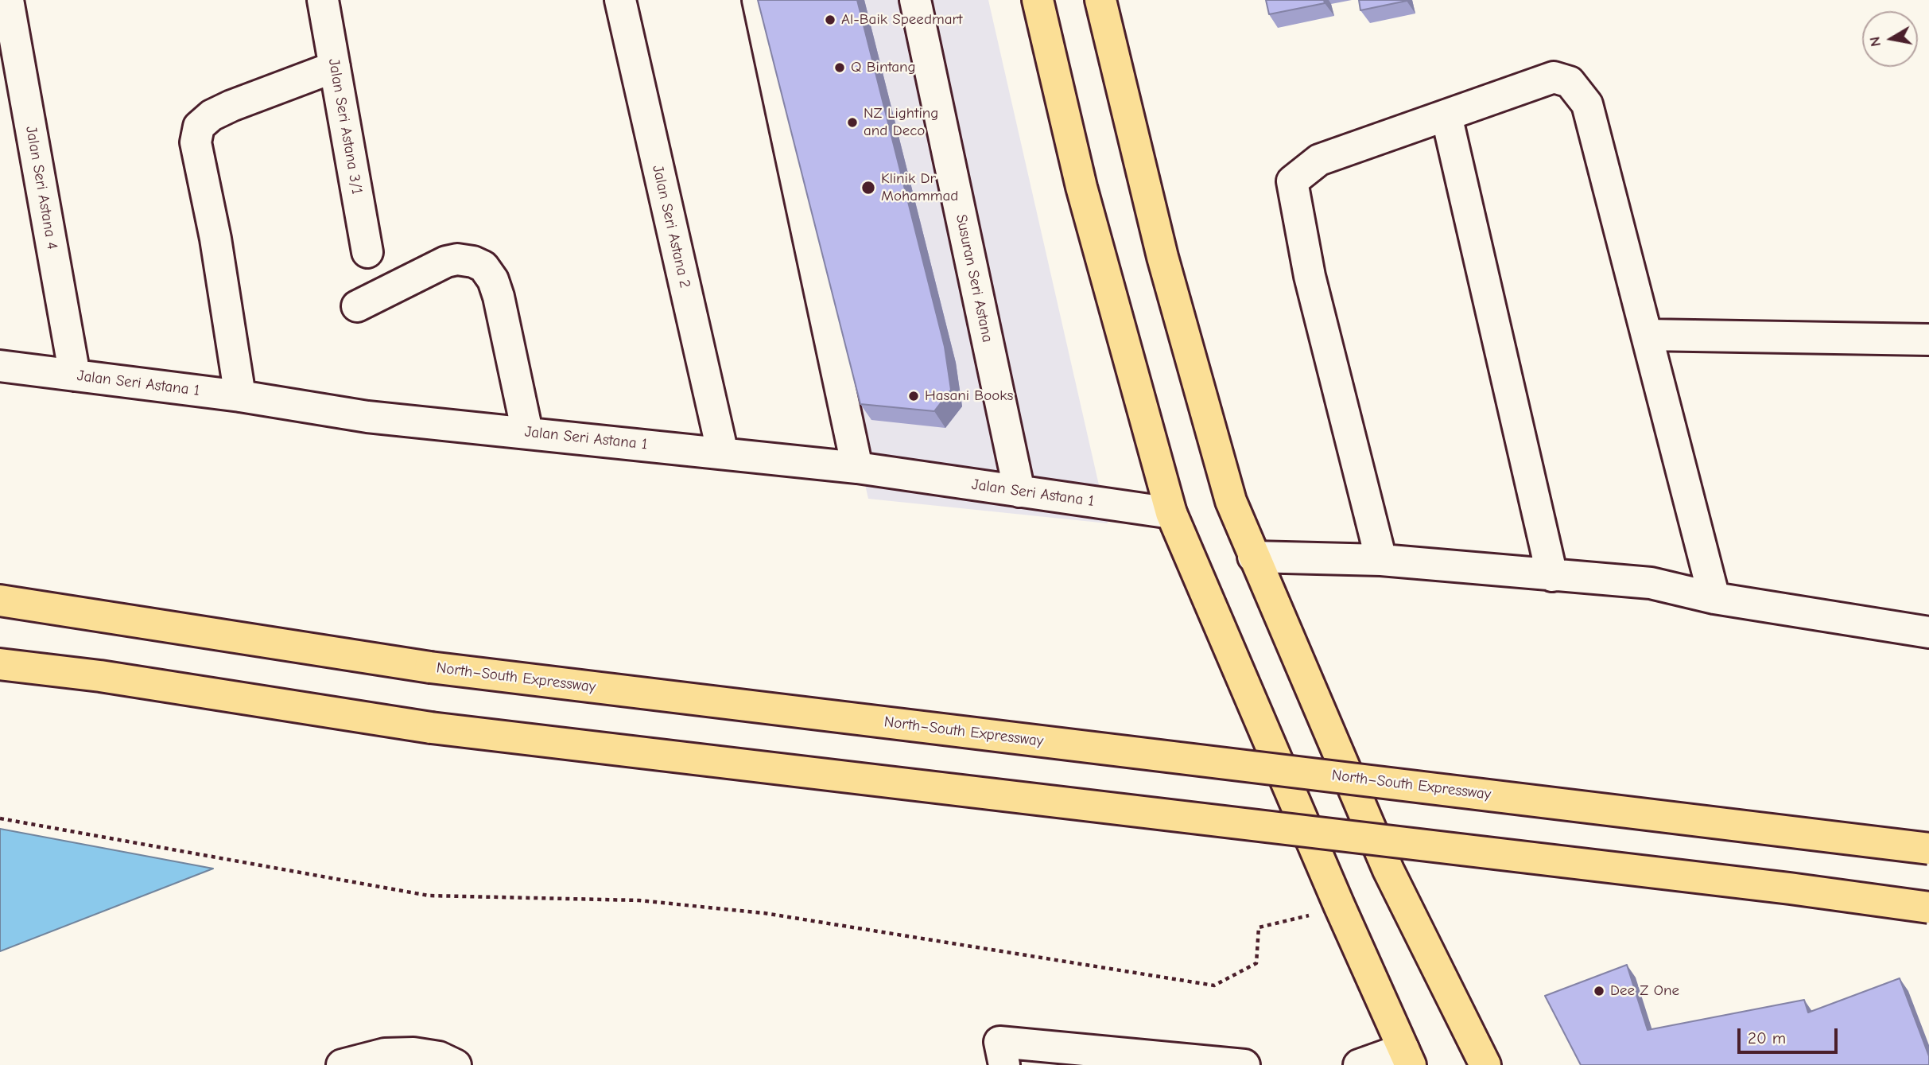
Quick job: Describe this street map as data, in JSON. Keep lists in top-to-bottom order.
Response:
{
  "streets": {
    "highway": ["North–South Expressway"],
    "street": [
      "Jalan Seri Astana 3/1",
      "Jalan Seri Astana 4",
      "Jalan Seri Astana 2",
      "Susuran Seri Astana",
      "Jalan Seri Astana 1"
    ]
  },
  "crossings": [
    ["Jalan Seri Astana 4", "Jalan Seri Astana 1"],
    ["Jalan Seri Astana 2", "Jalan Seri Astana 1"],
    ["Susuran Seri Astana", "Jalan Seri Astana 1"]
  ],
  "places": [
    "Al-Baik Speedmart",
    "Q Bintang",
    "NZ Lighting and Deco",
    "Klinik Dr Mohammad",
    "Hasani Books",
    "Dee Z One"
  ],
  "scale_bar": "20 m",
  "north": "left"
}
